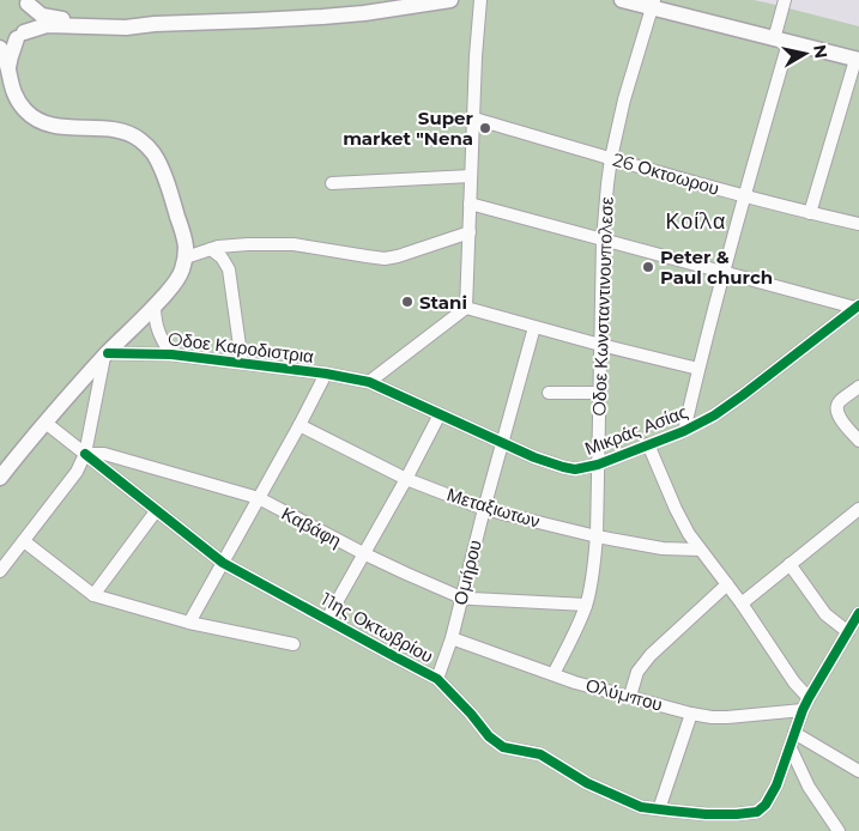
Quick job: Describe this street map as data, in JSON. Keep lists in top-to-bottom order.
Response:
{
  "streets": {
    "street": [
      "26 Οκτοωρου",
      "Oδοε Κωνσταντινουπολεσε",
      "Oδοε Καροδιστρια",
      "Μικράς Ασίας",
      "Μεταξιωτων",
      "Καβάφη",
      "Ομήρου",
      "11ης Οκτωβρίου",
      "Ολύμπου"
    ]
  },
  "crossings": [
    ["26 Οκτοωρου", "Oδοε Κωνσταντινουπολεσε"],
    ["Oδοε Κωνσταντινουπολεσε", "Μικράς Ασίας"],
    ["Oδοε Κωνσταντινουπολεσε", "Μεταξιωτων"],
    ["Oδοε Κωνσταντινουπολεσε", "Καβάφη"],
    ["Oδοε Κωνσταντινουπολεσε", "Ολύμπου"],
    ["Oδοε Καροδιστρια", "Μικράς Ασίας"],
    ["Μικράς Ασίας", "Ομήρου"],
    ["Μεταξιωτων", "Ομήρου"],
    ["Καβάφη", "Ομήρου"],
    ["Καβάφη", "11ης Οκτωβρίου"],
    ["Ομήρου", "11ης Οκτωβρίου"],
    ["Ομήρου", "Ολύμπου"],
    ["11ης Οκτωβρίου", "Ολύμπου"]
  ],
  "districts": ["Κοίλα"],
  "places": ["Super market \"Nena", "Peter & Paul church", "Stani"],
  "north": "right"
}
